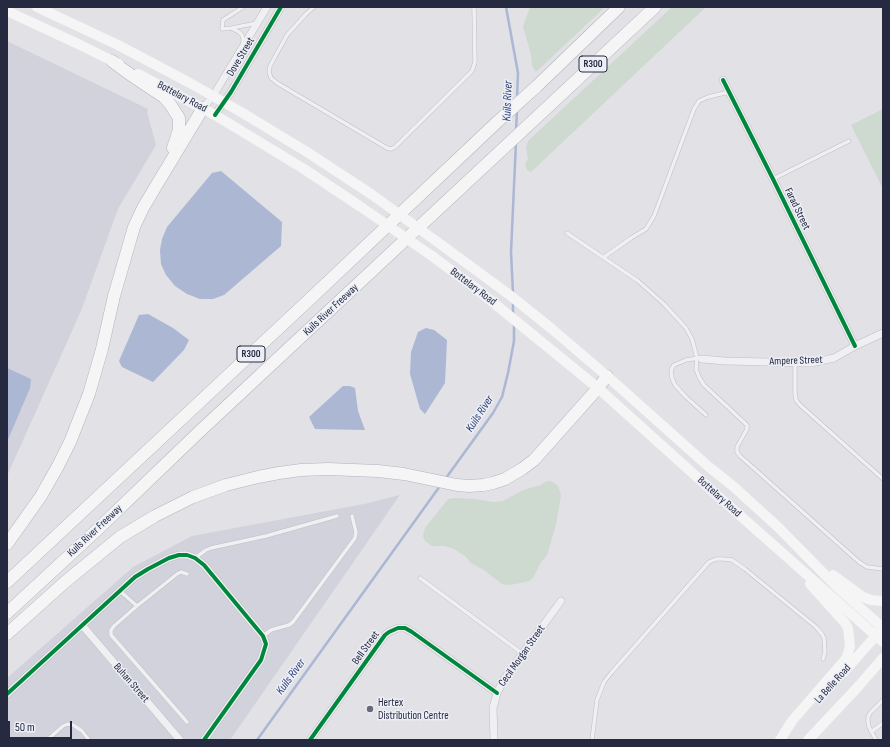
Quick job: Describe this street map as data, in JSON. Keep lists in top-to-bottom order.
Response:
{
  "streets": {
    "highway": ["R300", "Kuils River Freeway"],
    "main road": ["Bottelary Road", "La Belle Road"],
    "street": [
      "Dove Street",
      "Farad Street",
      "Ampere Street",
      "Bell Street",
      "Cecil Morgan Street",
      "Buhan Street"
    ]
  },
  "crossings": [
    ["Dove Street", "Bottelary Road"],
    ["Bottelary Road", "La Belle Road"],
    ["Farad Street", "Ampere Street"],
    ["Bell Street", "Cecil Morgan Street"]
  ],
  "water": ["Kuils River"],
  "places": ["Hertex Distribution Centre"],
  "scale_bar": "50 m"
}
